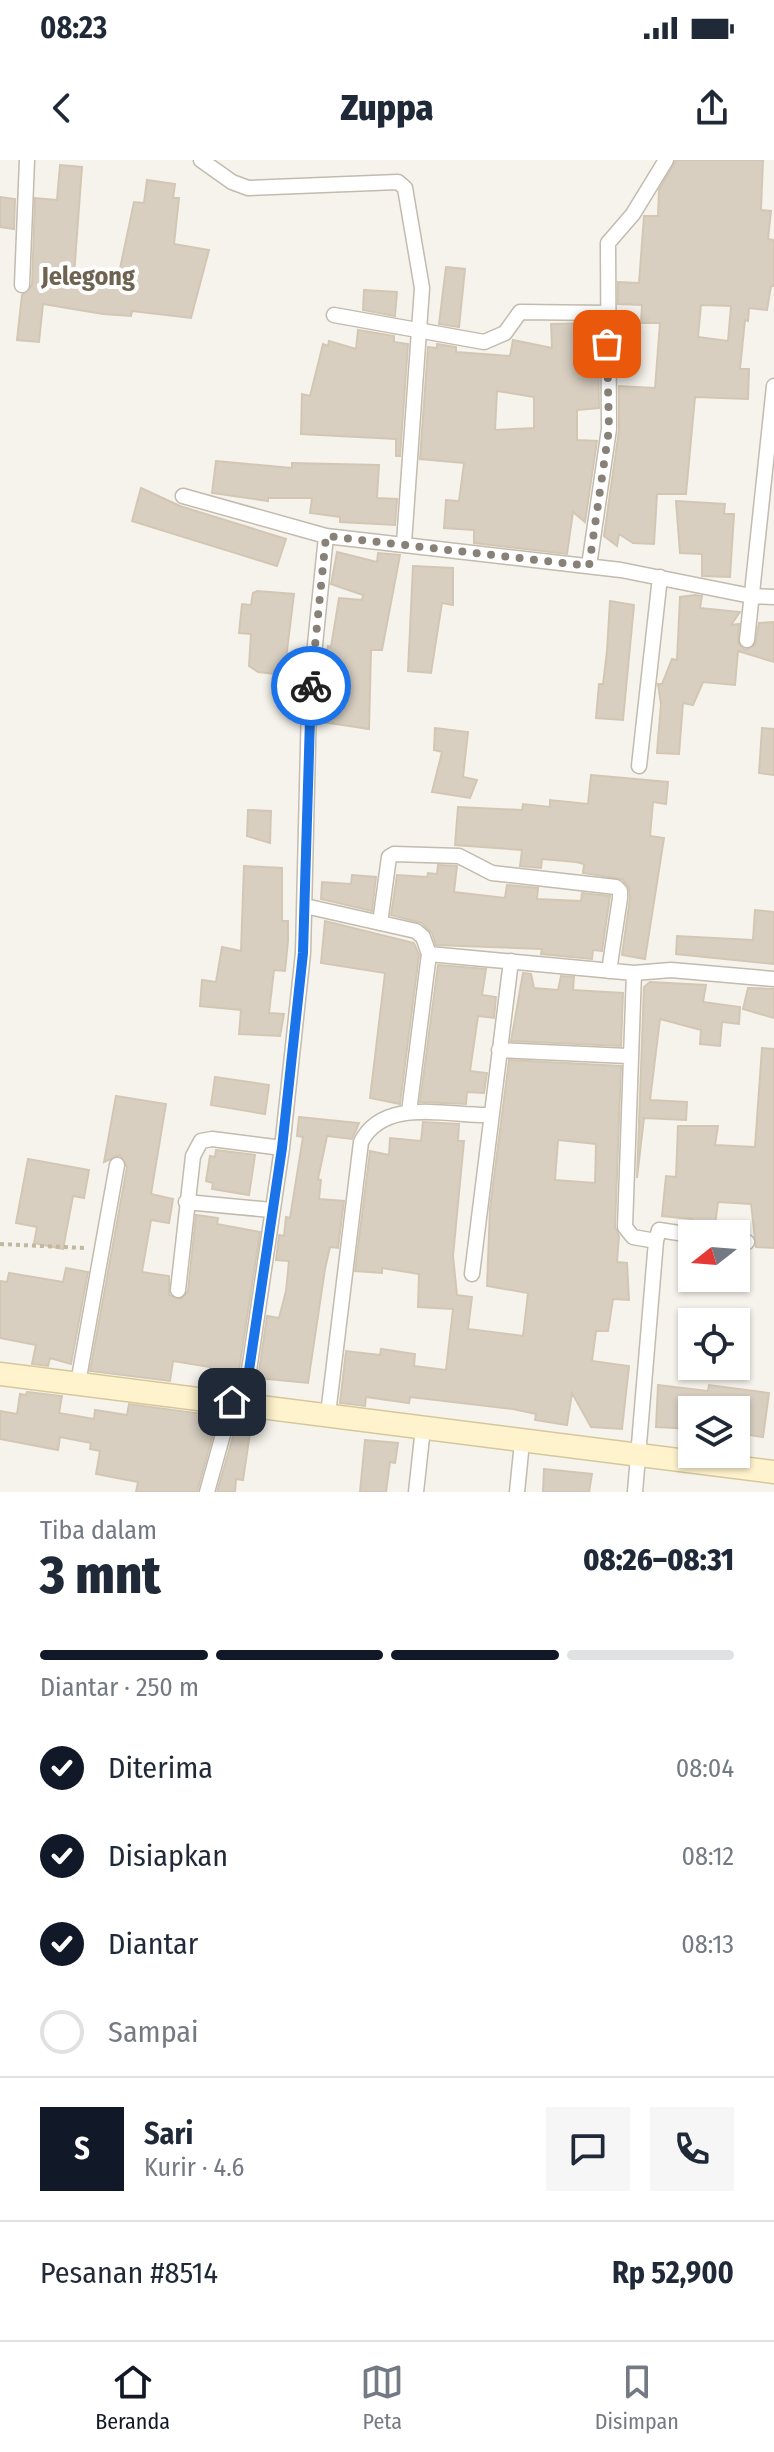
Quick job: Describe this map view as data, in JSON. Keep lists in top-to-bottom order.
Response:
{
  "districts": ["Jelegong"],
  "north": "left",
  "page": {
    "status": "08:23",
    "header": "Zuppa",
    "heading": ["3 mnt", "Tiba dalam", "08:26–08:31"],
    "panel": [
      "Sari",
      "Kurir · 4.6",
      "Pesanan #8514",
      "Rp 52,900"
    ],
    "bar": "Diantar · 250 m",
    "list": [
      ["Diterima", "08:04"],
      ["Disiapkan", "08:12"],
      ["Diantar", "08:13"],
      "Sampai"
    ],
    "round": "S",
    "tabs": ["Beranda", "Peta", "Disimpan"]
  }
}
